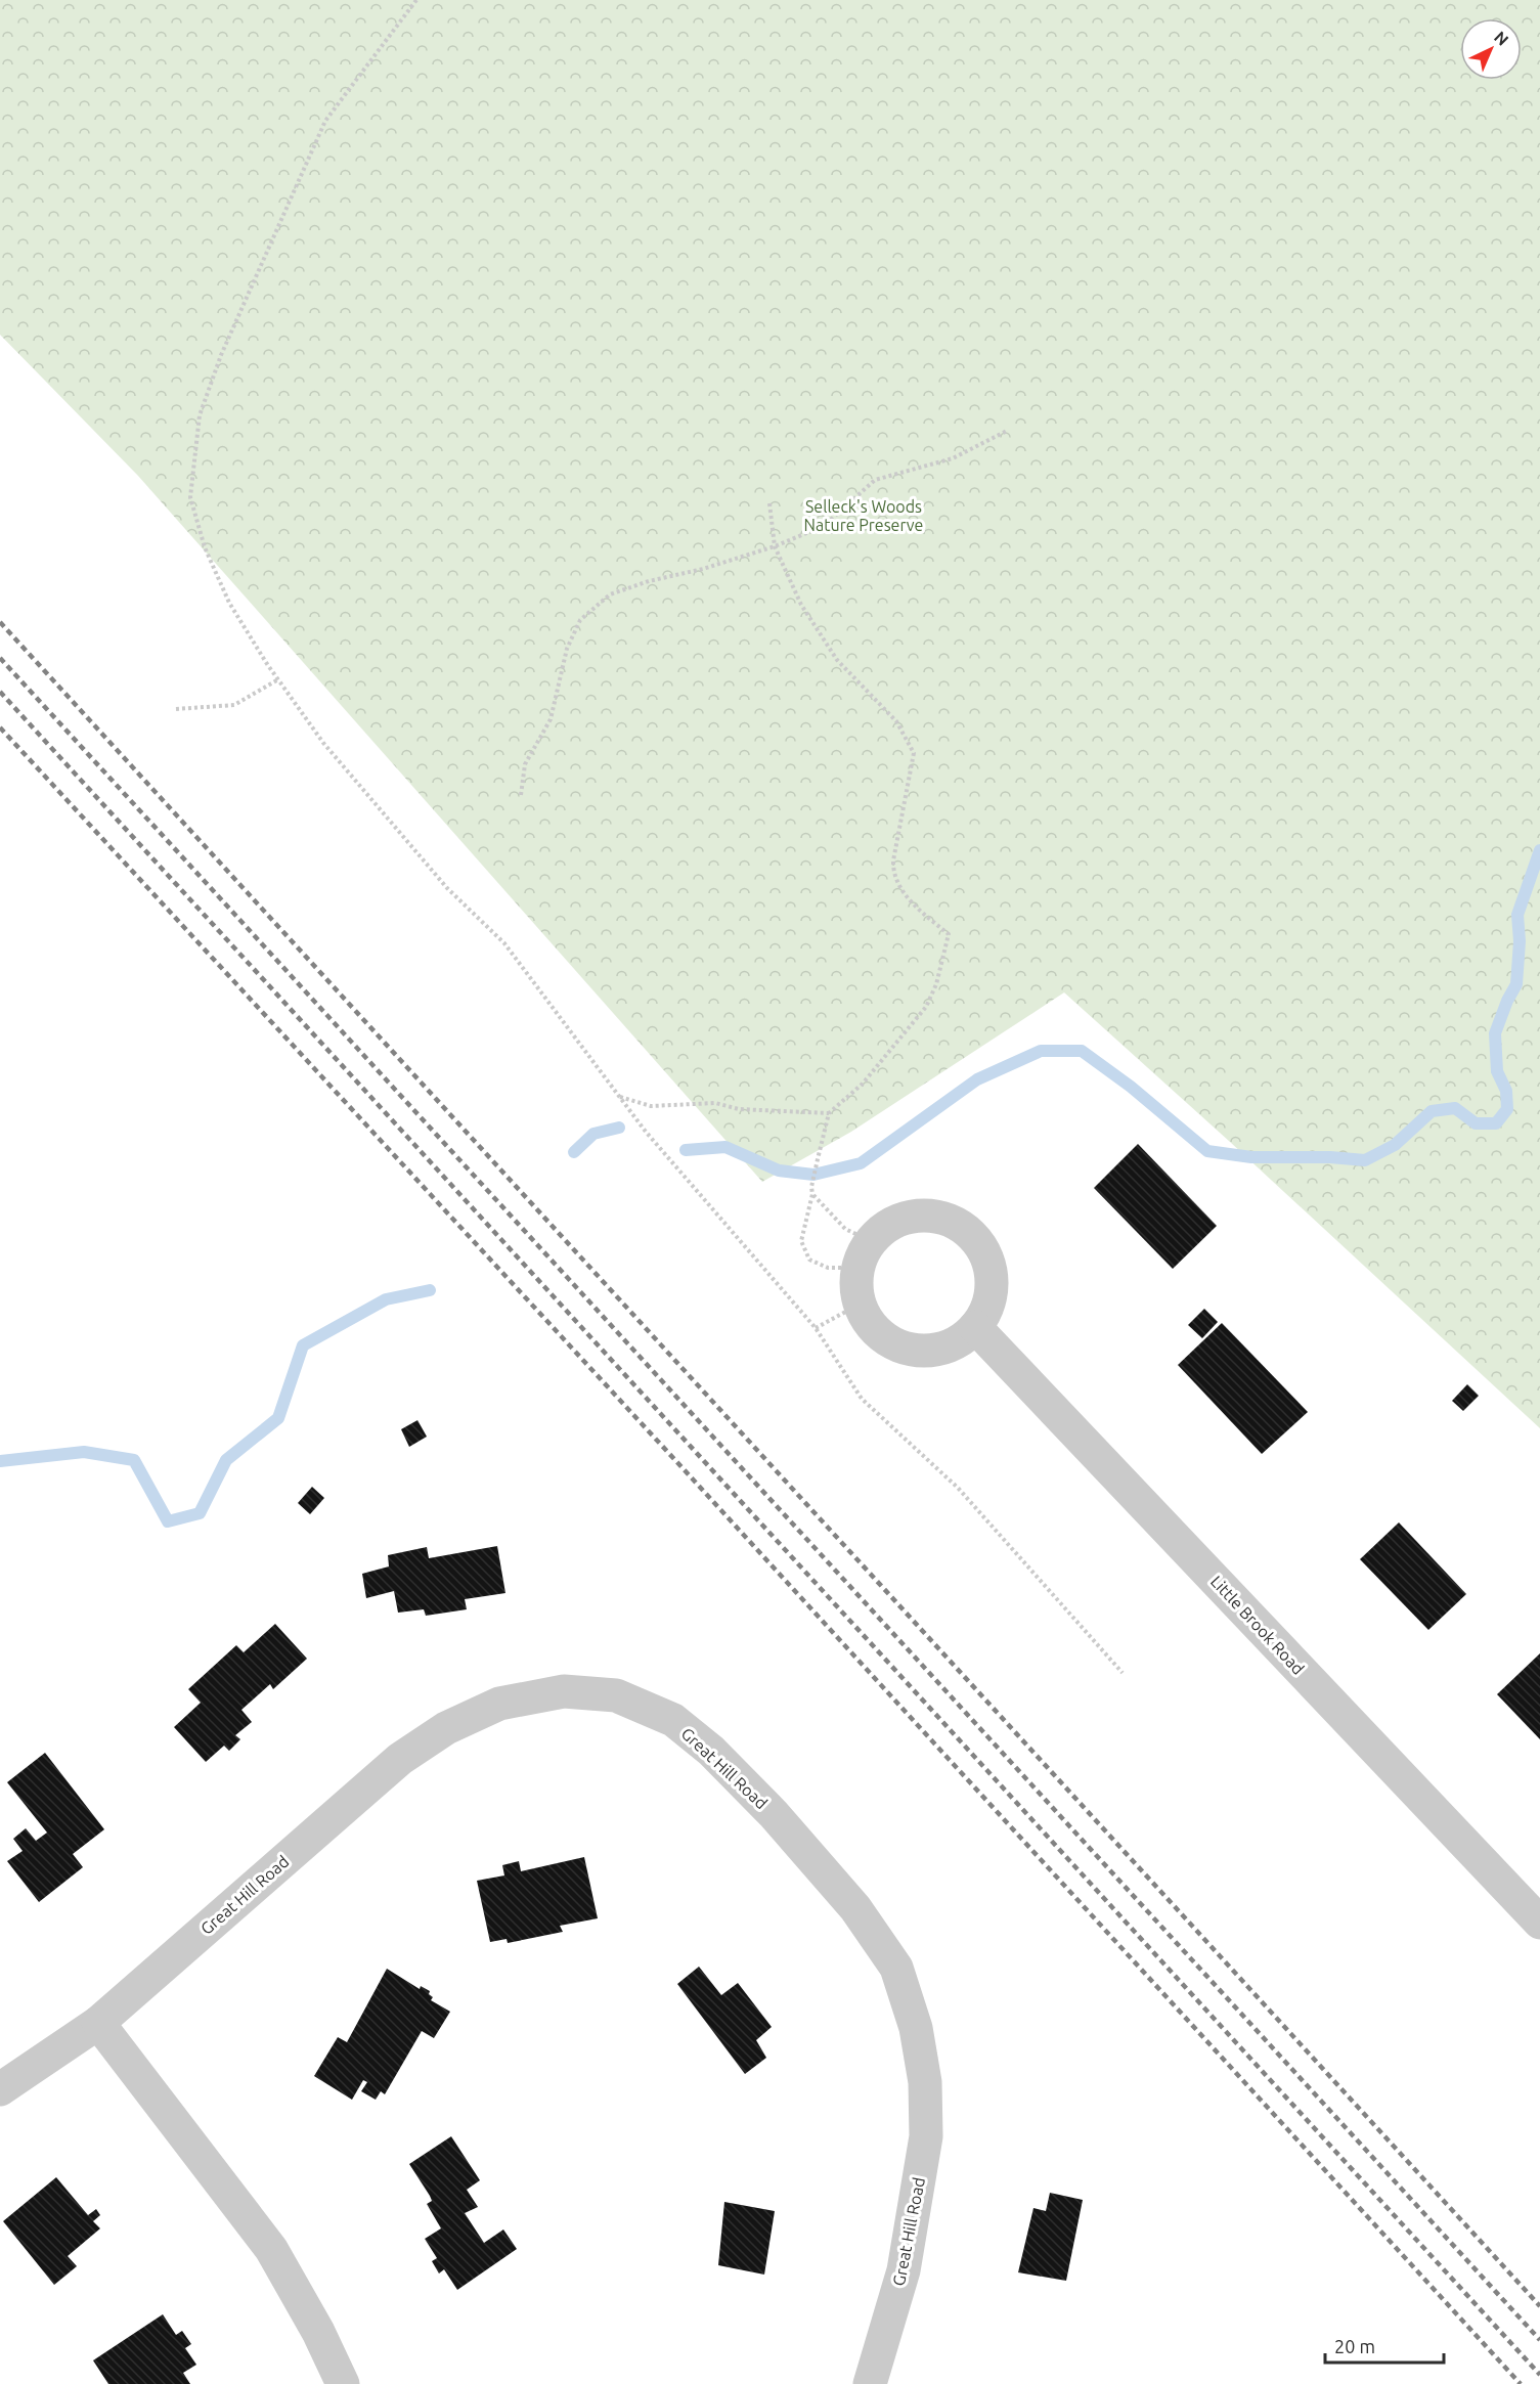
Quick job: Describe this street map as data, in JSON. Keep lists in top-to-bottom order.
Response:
{
  "streets": {
    "street": ["Little Brook Road", "Great Hill Road"]
  },
  "parks": ["Selleck's Woods Nature Preserve"],
  "scale_bar": "20 m",
  "north": "top right"
}
